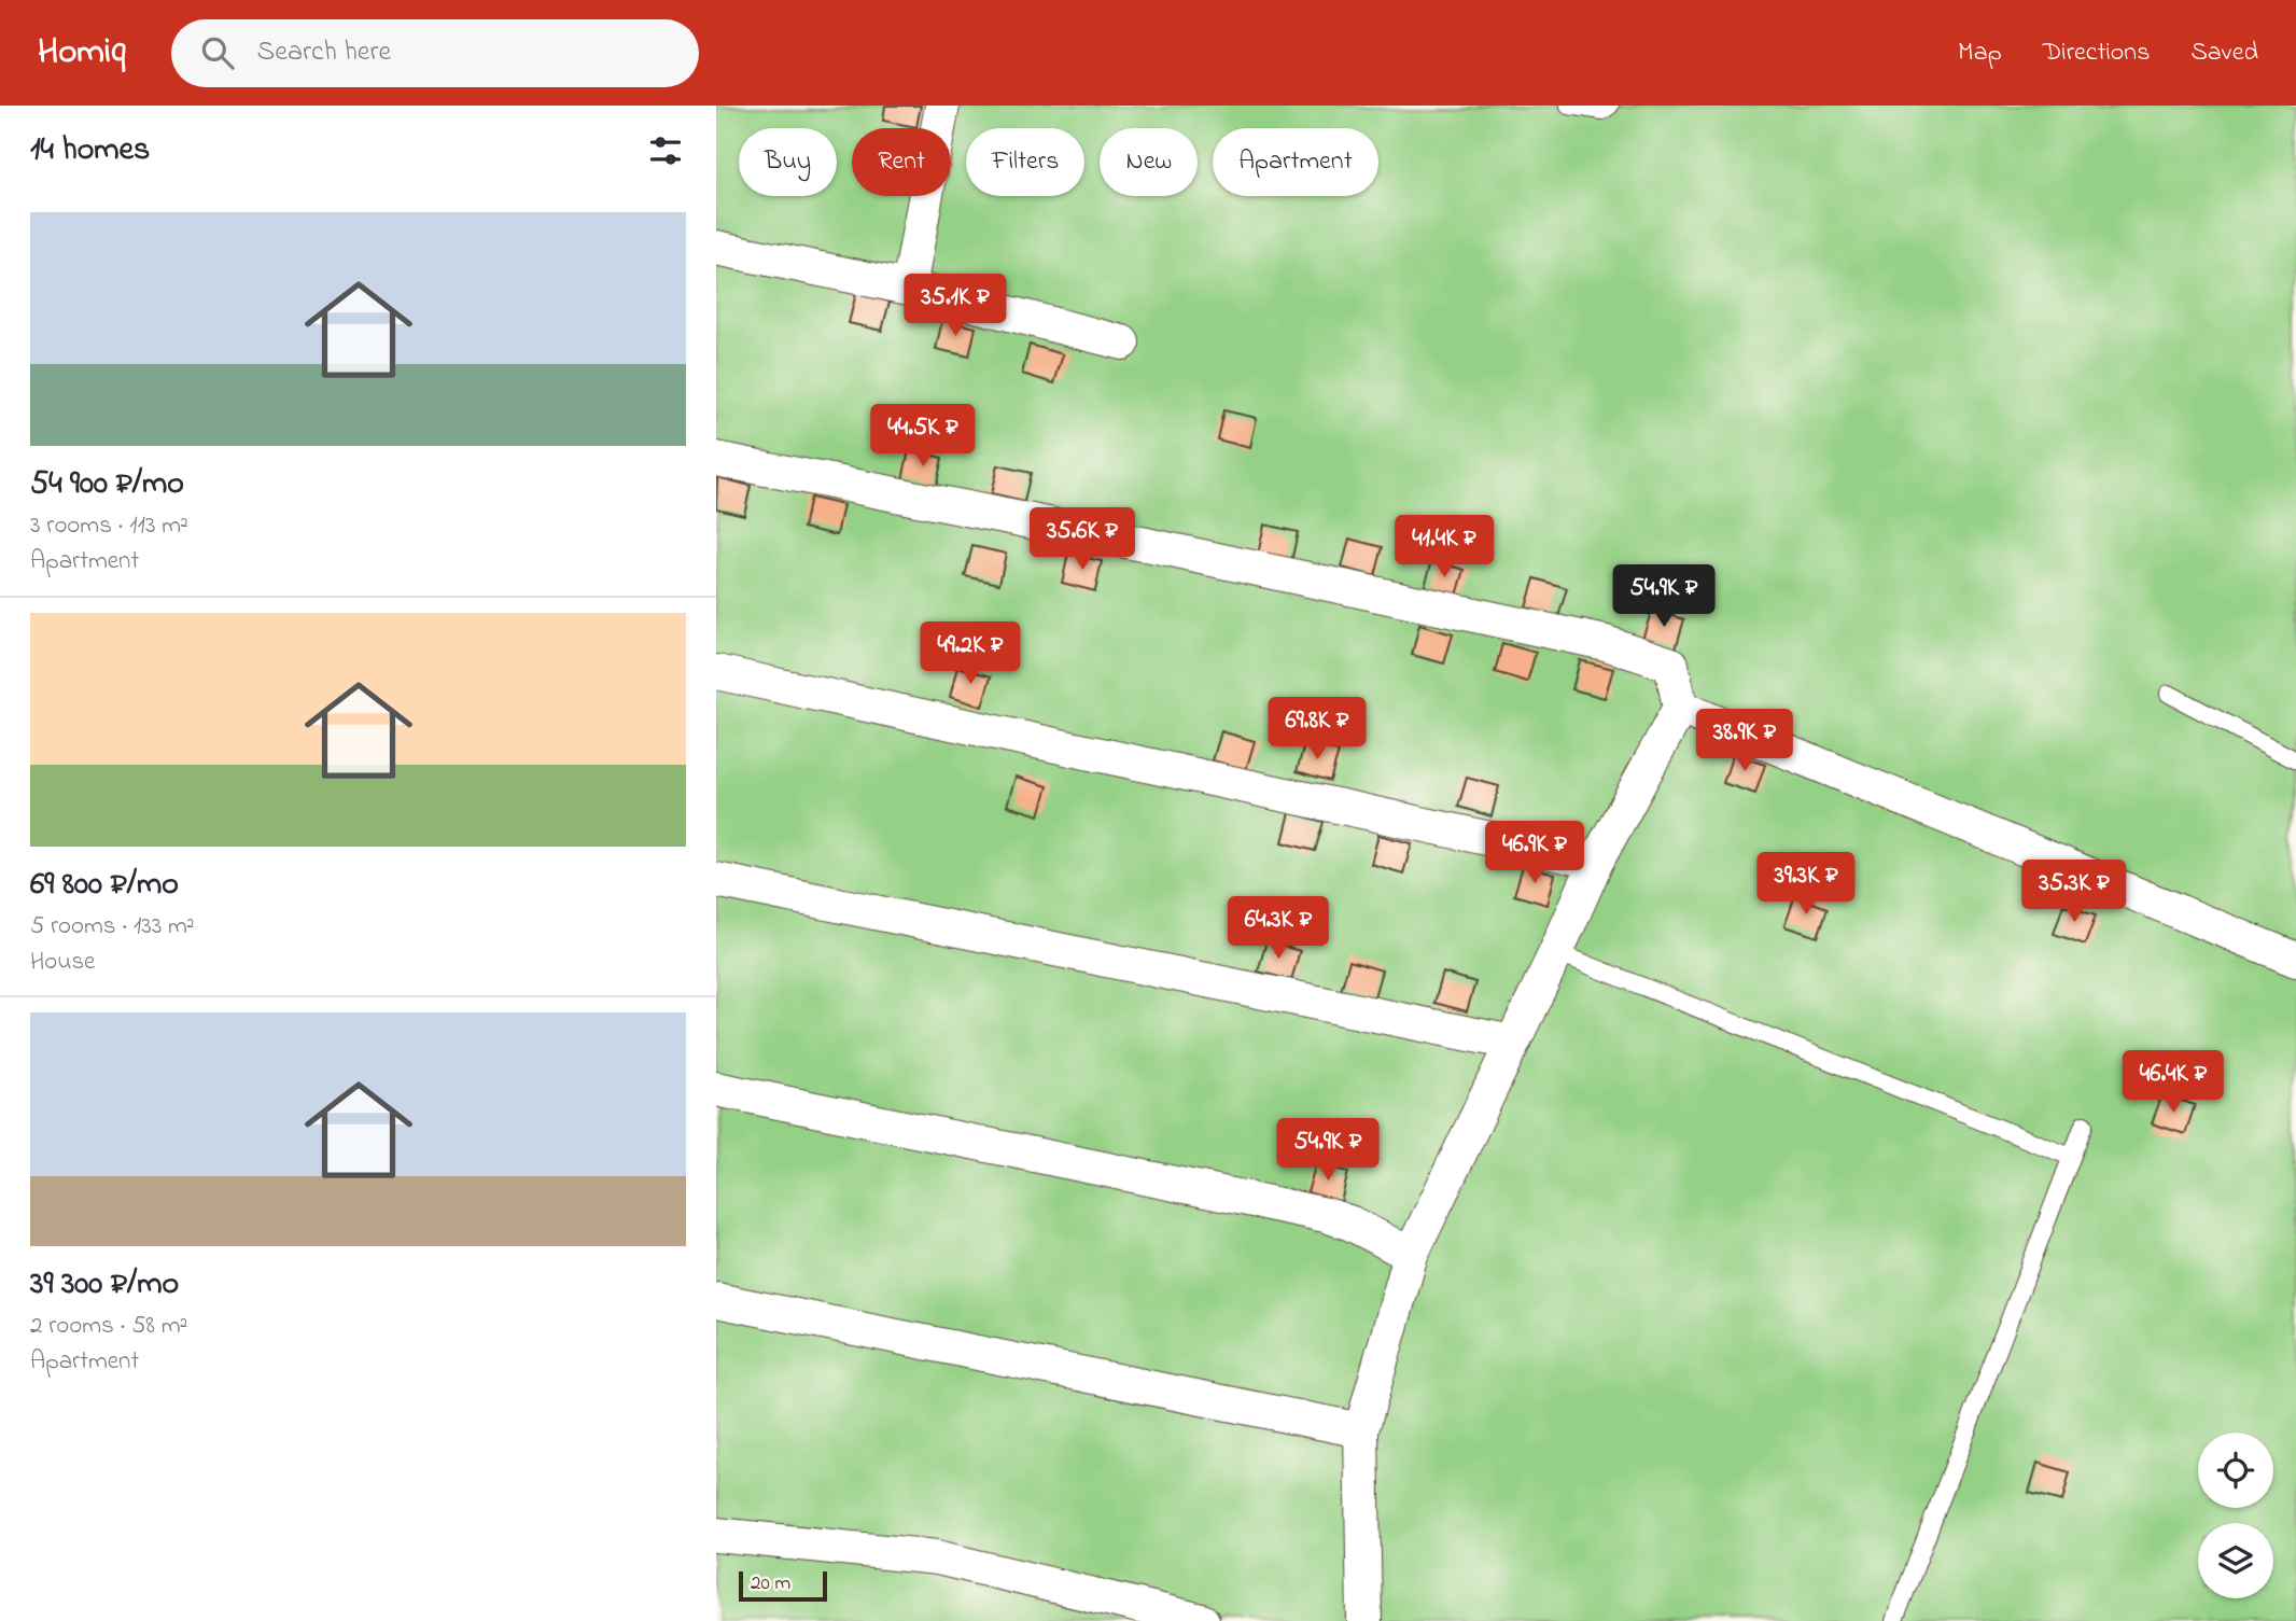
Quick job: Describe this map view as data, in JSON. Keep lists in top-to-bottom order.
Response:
{
  "scale_bar": "20 m",
  "page": {
    "header": "Homiq",
    "search": "Search here",
    "nav": ["Map", "Directions", "Saved"],
    "heading": "14 homes",
    "chip": [
      "Buy",
      "Rent",
      "Filters",
      "New",
      "Apartment"
    ],
    "list": [
      {
        "name": "54 900 ₽/mo",
        "note": "3 rooms · 113 m² · Apartment"
      },
      {
        "name": "69 800 ₽/mo",
        "note": "5 rooms · 133 m² · House"
      },
      {
        "name": "39 300 ₽/mo",
        "note": "2 rooms · 58 m² · Apartment"
      }
    ],
    "price": [
      "35.1K ₽",
      "44.5K ₽",
      "35.6K ₽",
      "41.4K ₽",
      "54.9K ₽",
      "49.2K ₽",
      "69.8K ₽",
      "38.9K ₽",
      "46.9K ₽",
      "39.3K ₽",
      "35.3K ₽",
      "64.3K ₽",
      "46.4K ₽",
      "54.9K ₽"
    ],
    "scale": "20 m"
  }
}
